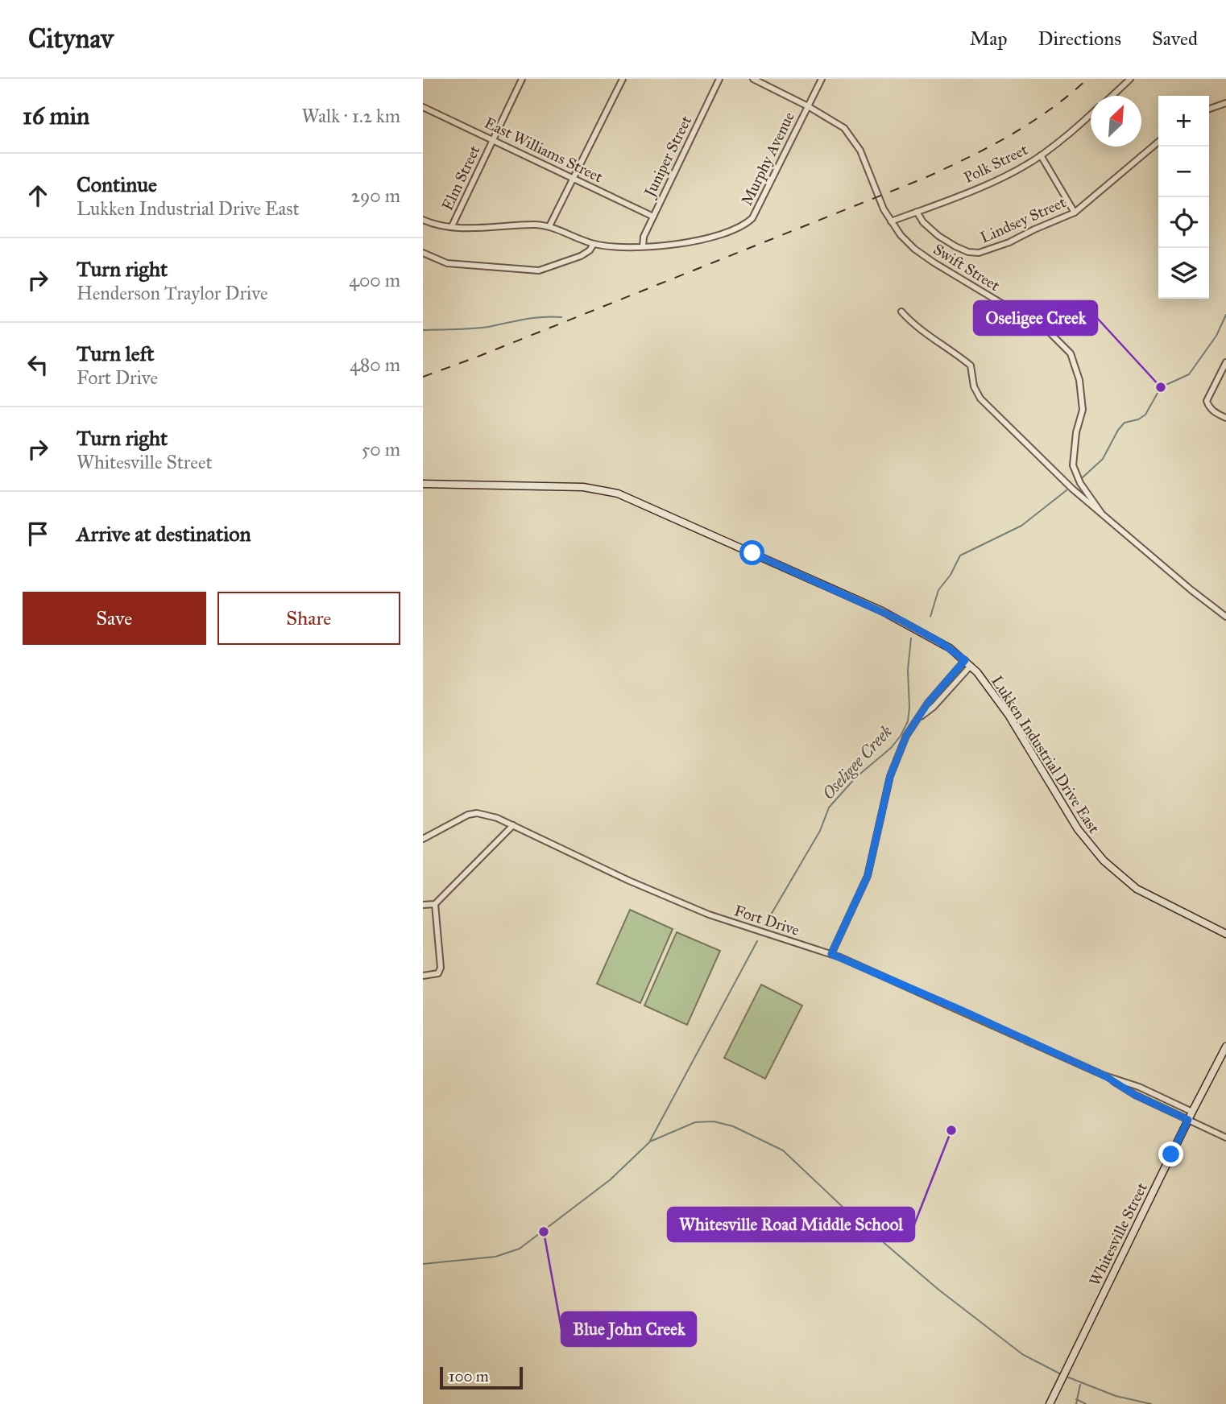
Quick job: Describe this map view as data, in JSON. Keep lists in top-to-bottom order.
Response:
{
  "streets": {
    "main road": ["Lukken Industrial Drive East", "Whitesville Street"],
    "street": [
      "East Williams Street",
      "Juniper Street",
      "Murphy Avenue",
      "Polk Street",
      "Elm Street",
      "Lindsey Street",
      "Swift Street",
      "Fort Drive"
    ]
  },
  "crossings": [
    ["East Williams Street", "Juniper Street"],
    ["East Williams Street", "Elm Street"],
    ["Juniper Street", "Murphy Avenue"],
    ["Murphy Avenue", "Elm Street"],
    ["Murphy Avenue", "Swift Street"],
    ["Polk Street", "Lindsey Street"],
    ["Polk Street", "Swift Street"],
    ["Fort Drive", "Whitesville Street"]
  ],
  "water": ["Oseligee Creek"],
  "places": ["Oseligee Creek", "Whitesville Road Middle School", "Blue John Creek"],
  "scale_bar": "100 m",
  "north": "top right",
  "page": {
    "header": "Citynav",
    "nav": ["Map", "Directions", "Saved"],
    "heading": ["16 min", "Walk · 1.2 km"],
    "map_buttons": ["+", "−"],
    "list": [
      ["Continue", "Lukken Industrial Drive East", "290 m"],
      ["Turn right", "Henderson Traylor Drive", "400 m"],
      ["Turn left", "Fort Drive", "480 m"],
      ["Turn right", "Whitesville Street", "50 m"],
      "Arrive at destination"
    ],
    "buttons": ["Save", "Share"],
    "scale": "100 m"
  }
}
